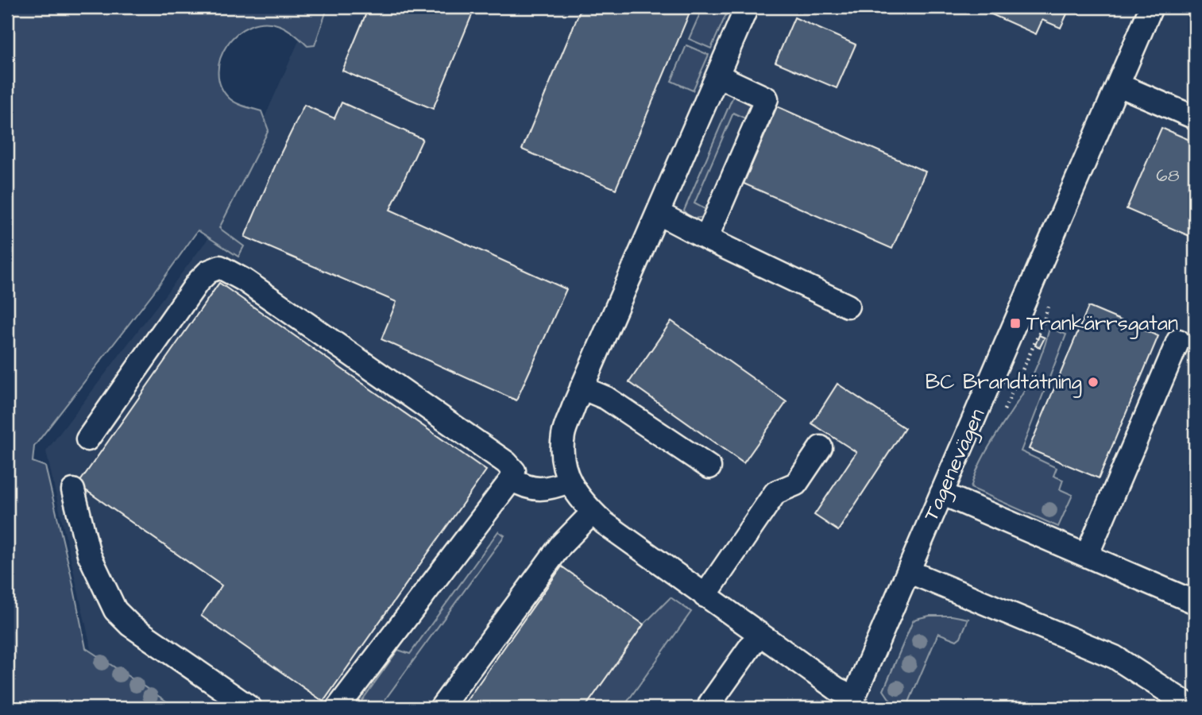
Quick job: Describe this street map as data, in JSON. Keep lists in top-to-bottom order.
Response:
{
  "streets": {
    "street": ["Tagenevägen"]
  },
  "places": {
    "transit": ["Trankärrsgatan"],
    "other": ["BC Brandtätning"]
  },
  "house_numbers": ["68"]
}
